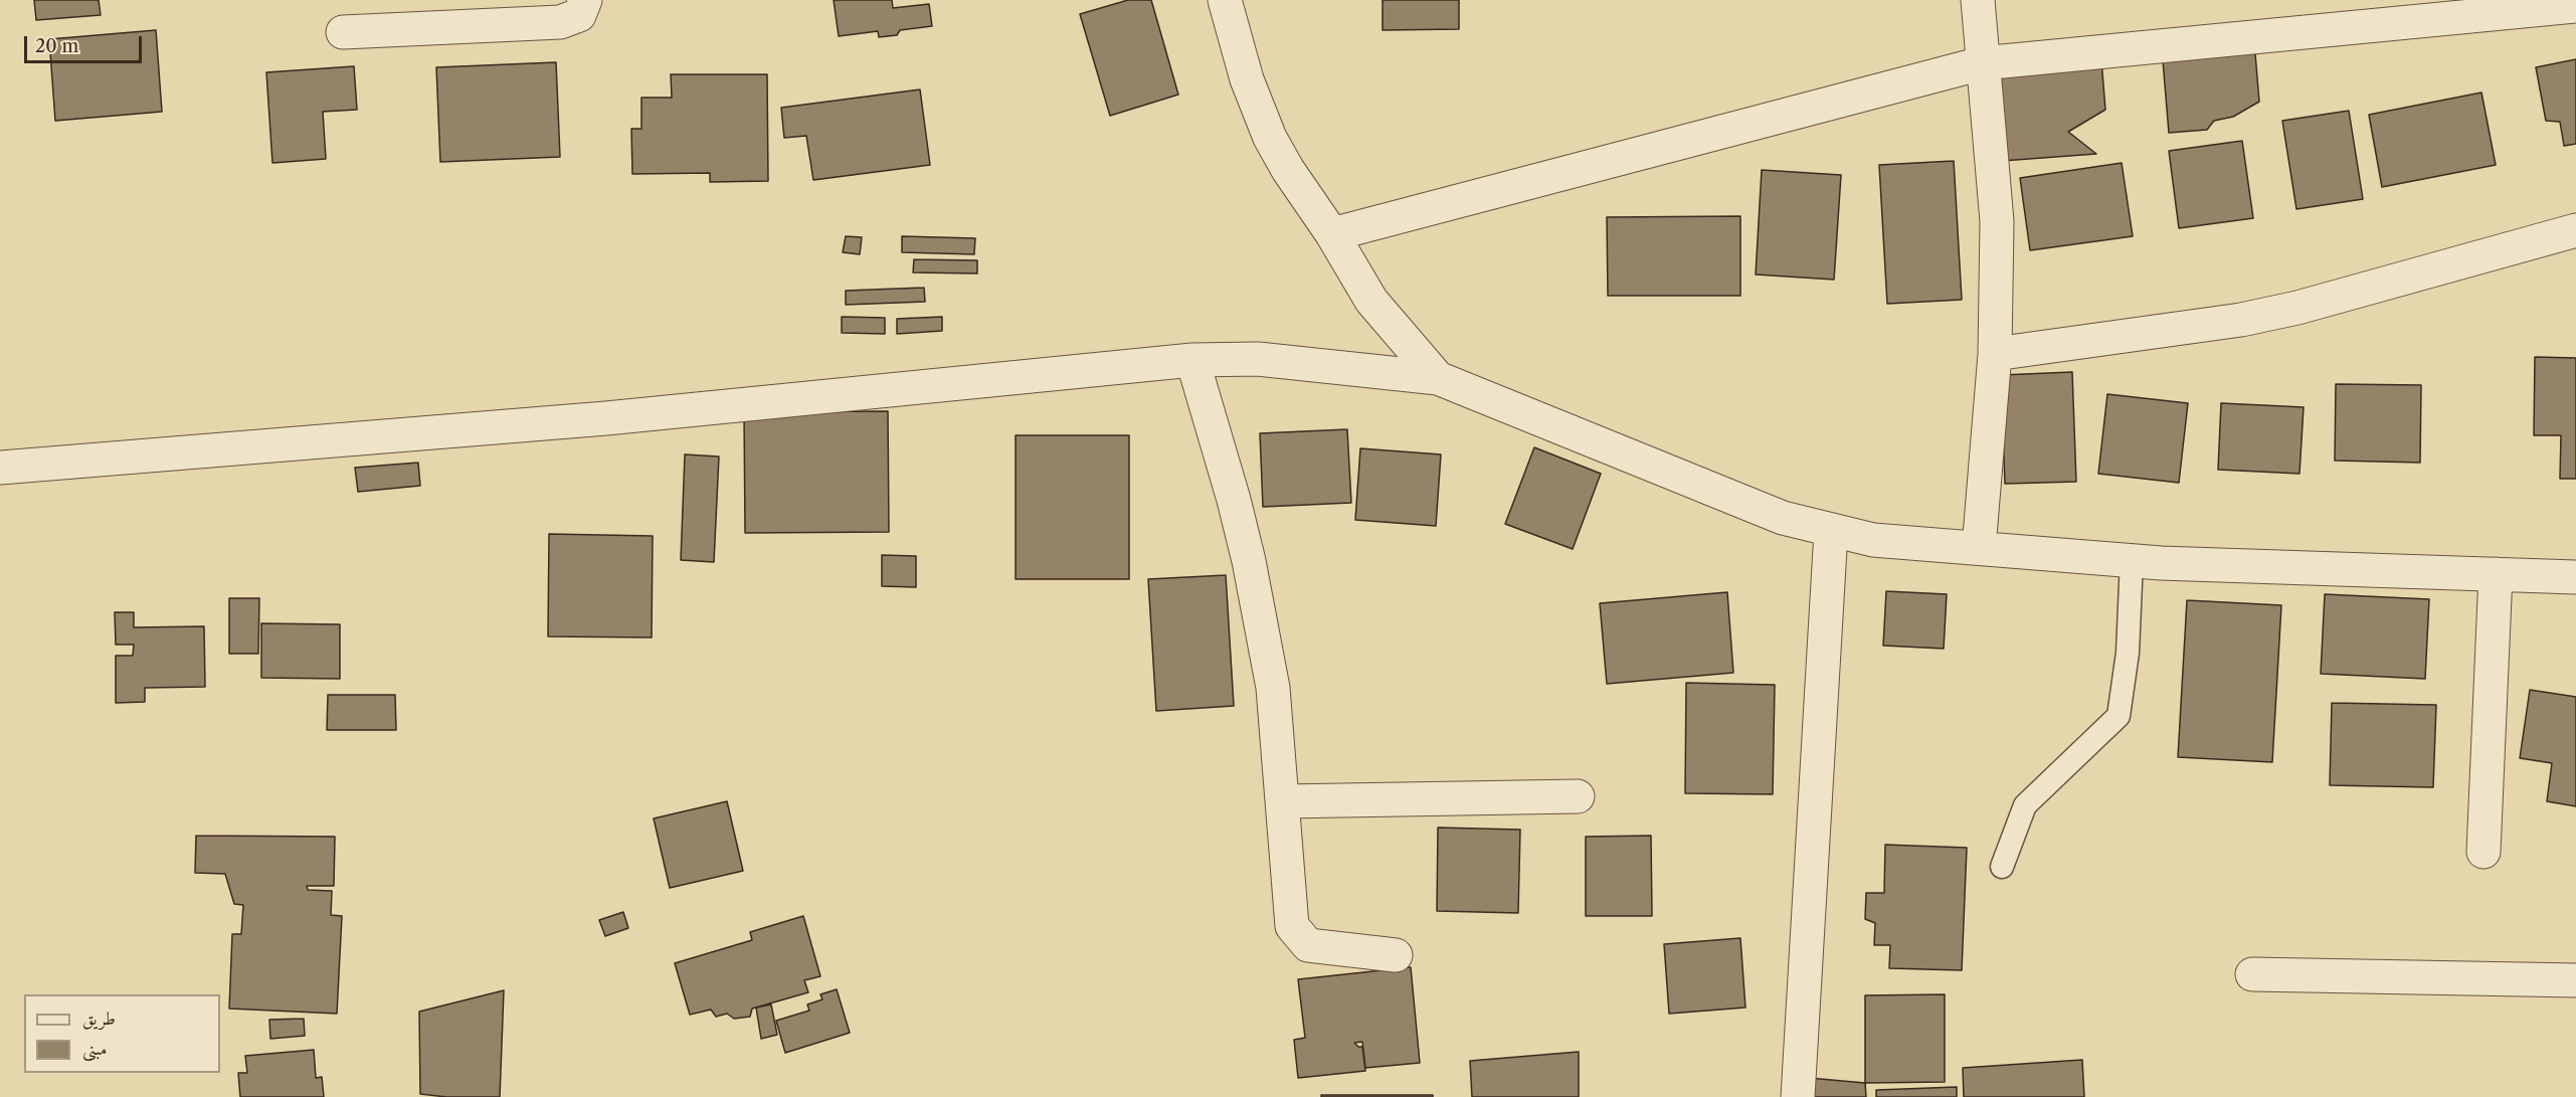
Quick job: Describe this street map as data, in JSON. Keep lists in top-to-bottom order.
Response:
{
  "legend": ["طريق", "مبنى"],
  "scale_bar": "20 m"
}
